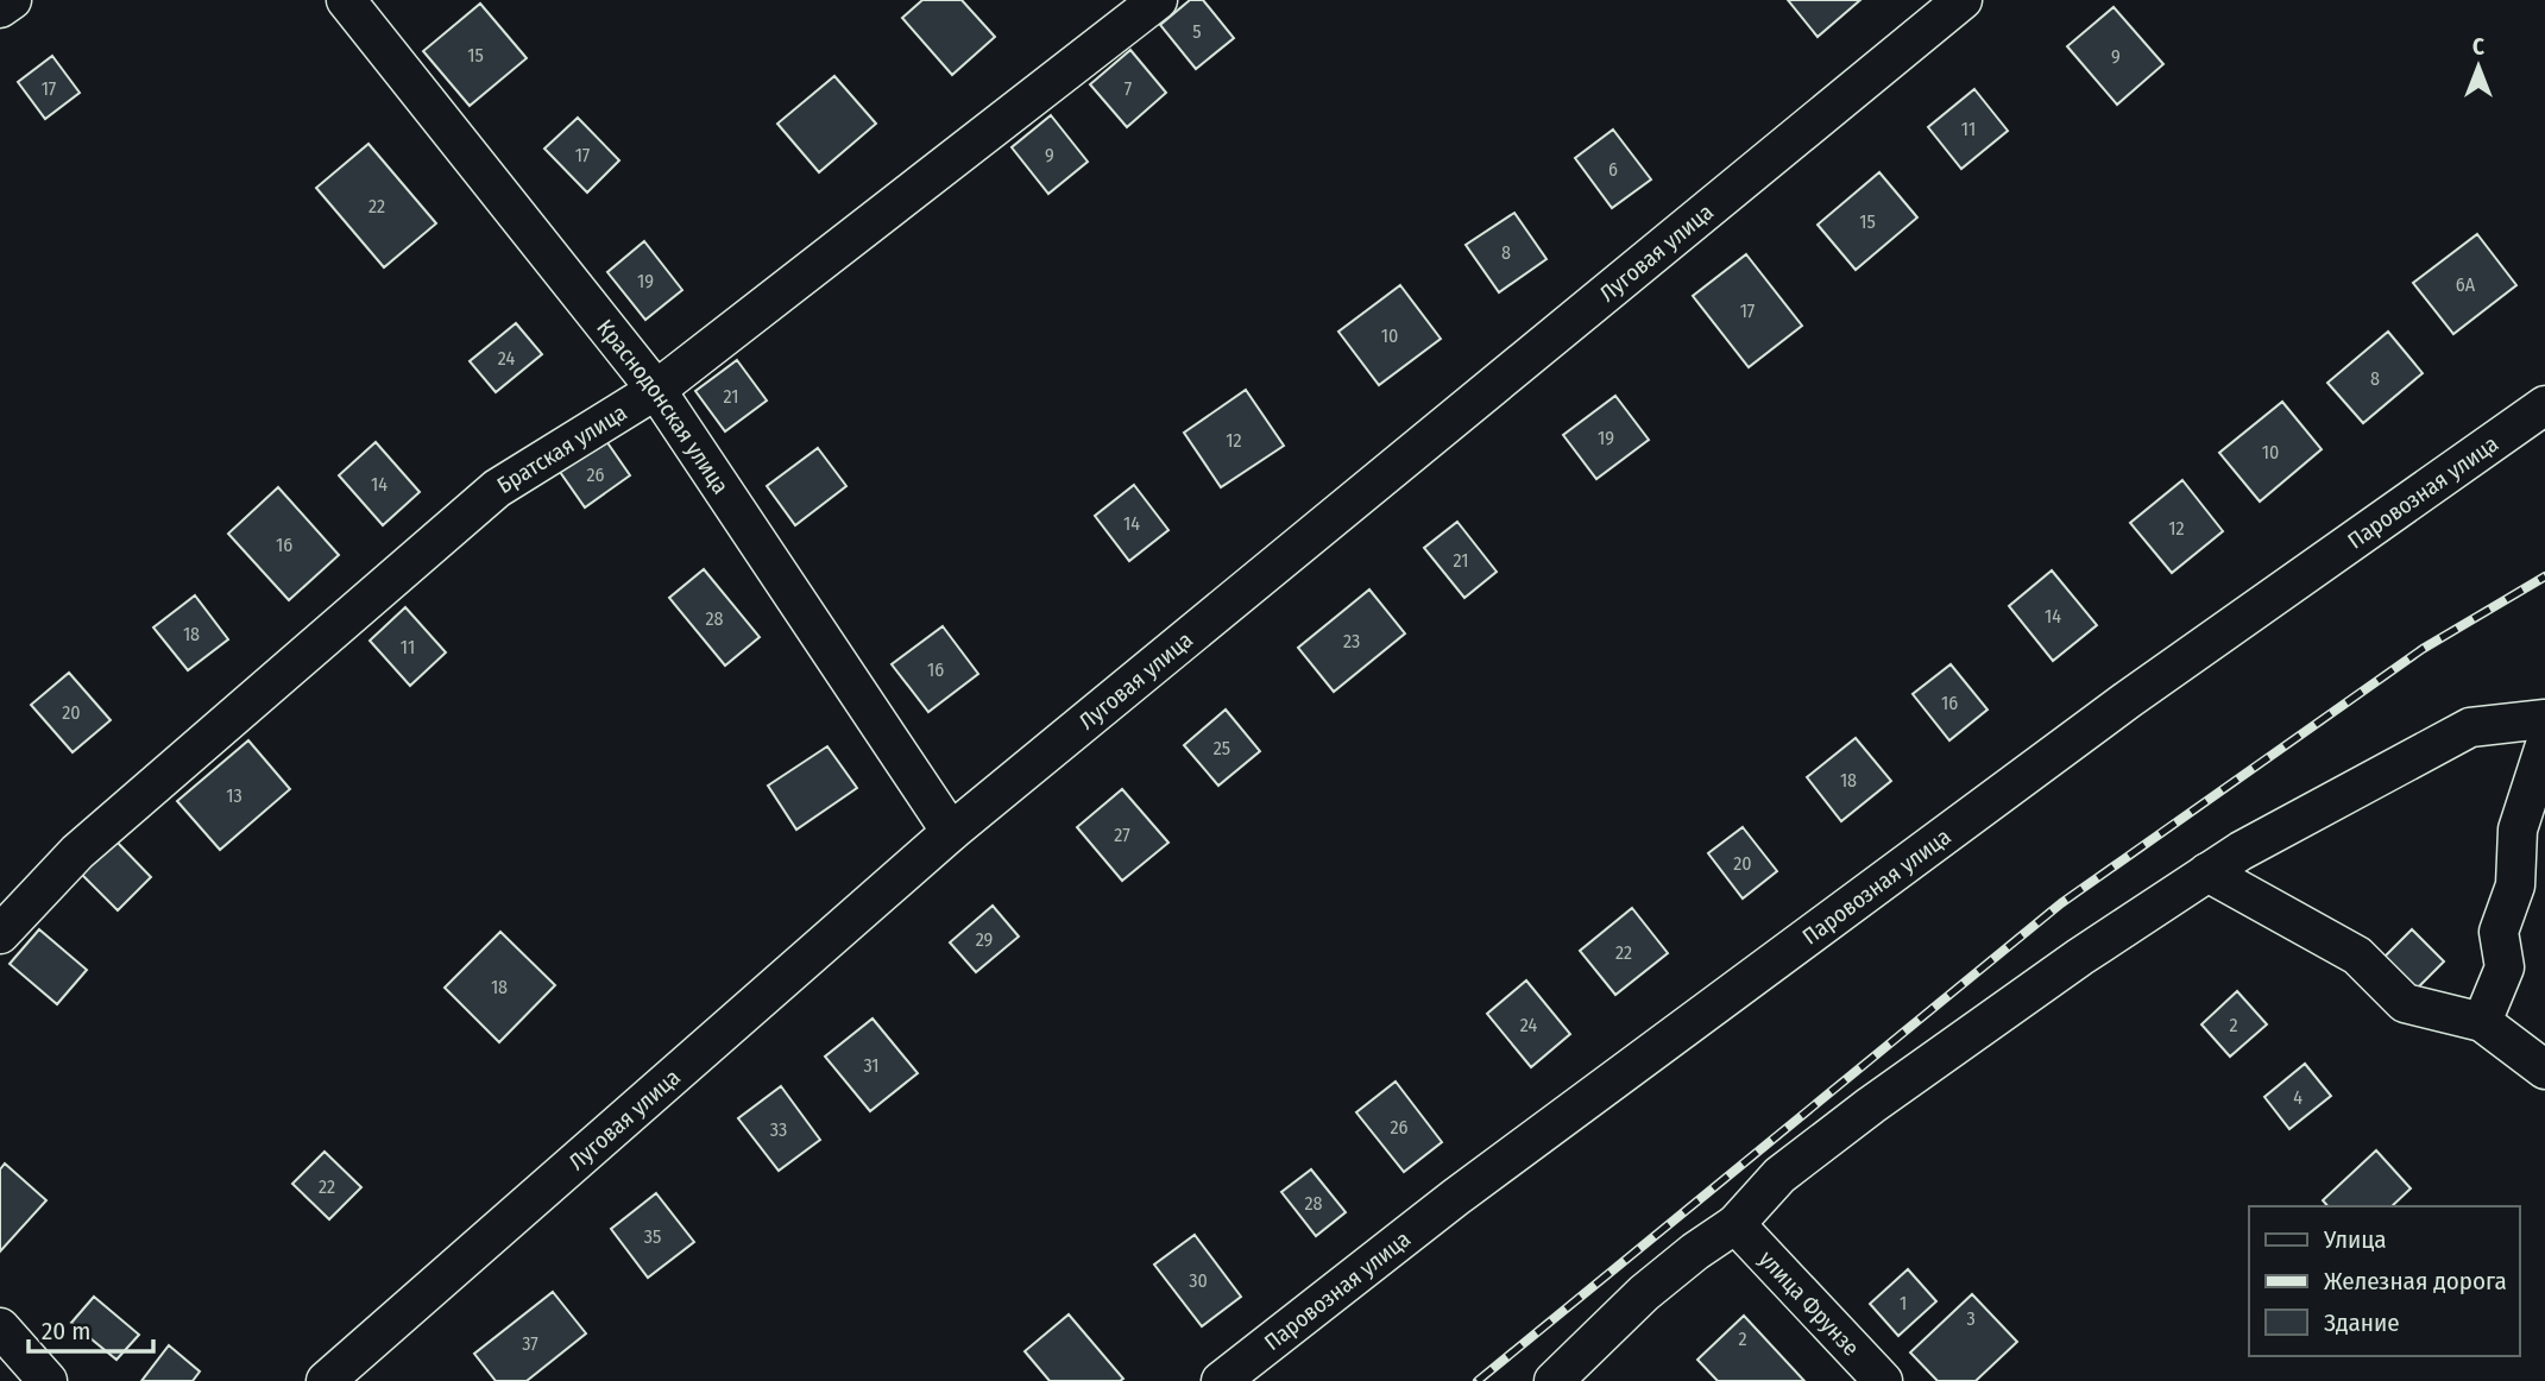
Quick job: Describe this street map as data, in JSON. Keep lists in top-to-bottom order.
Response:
{
  "streets": {
    "street": [
      "Луговая улица",
      "Краснодонская улица",
      "Братская улица",
      "Паровозная улица",
      "улица Фрунзе"
    ]
  },
  "crossings": [
    ["Луговая улица", "Краснодонская улица"],
    ["Краснодонская улица", "Братская улица"]
  ],
  "house_numbers": [
    "5",
    "15",
    "9",
    "17",
    "7",
    "11",
    "17",
    "9",
    "6",
    "22",
    "15",
    "8",
    "19",
    "6А",
    "17",
    "10",
    "24",
    "8",
    "21",
    "19",
    "12",
    "10",
    "26",
    "14",
    "14",
    "12",
    "16",
    "21",
    "14",
    "28",
    "18",
    "23",
    "11",
    "16",
    "16",
    "20",
    "25",
    "18",
    "13",
    "27",
    "20",
    "29",
    "22",
    "18",
    "24",
    "2",
    "31",
    "4",
    "26",
    "33",
    "22",
    "28",
    "35",
    "30",
    "1",
    "3",
    "2",
    "37"
  ],
  "legend": ["Улица", "Железная дорога", "Здание"],
  "scale_bar": "20 m",
  "north": "top"
}
